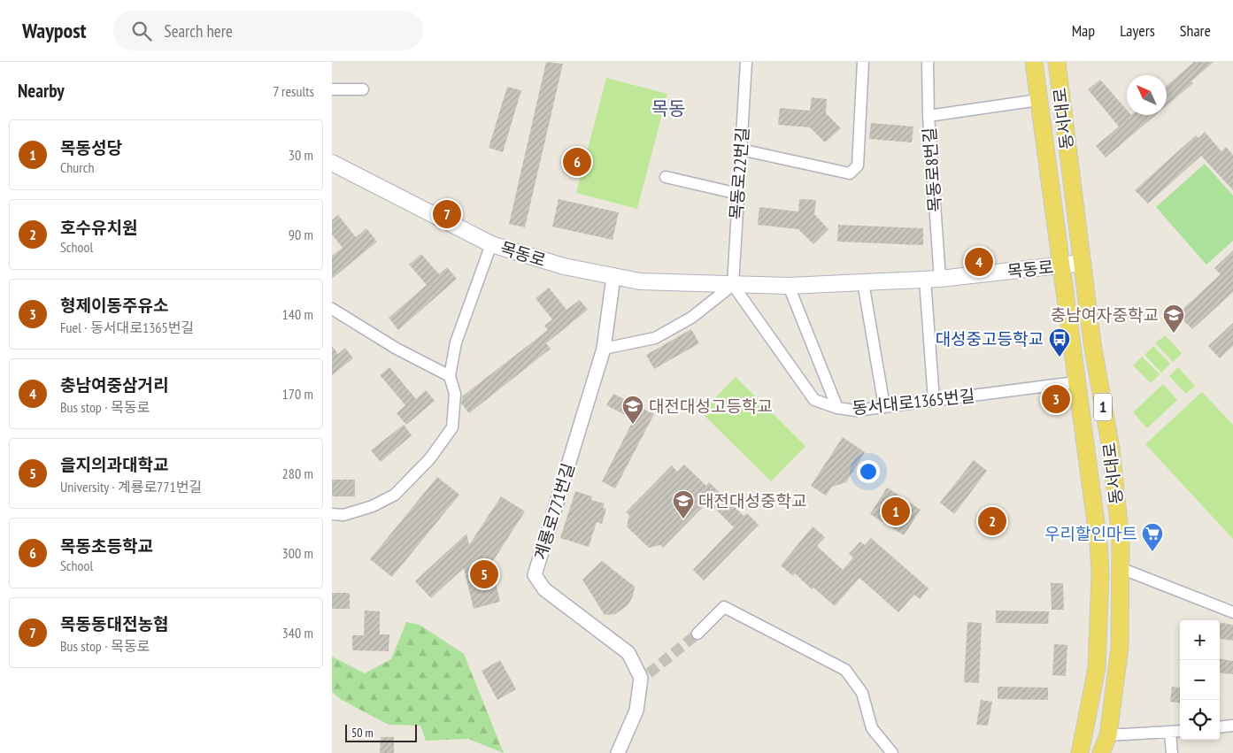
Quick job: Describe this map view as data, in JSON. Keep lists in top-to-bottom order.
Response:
{
  "streets": {
    "main road": ["동서대로", "목동로", "1"],
    "street": [
      "목동로8번길",
      "목동로22번길",
      "동서대로1365번길",
      "계룡로771번길"
    ]
  },
  "crossings": [
    ["동서대로", "목동로8번길"],
    ["동서대로", "목동로"],
    ["동서대로", "동서대로1365번길"],
    ["목동로8번길", "목동로"],
    ["목동로22번길", "목동로"],
    ["목동로22번길", "동서대로1365번길"],
    ["목동로", "동서대로1365번길"],
    ["목동로", "계룡로771번길"]
  ],
  "districts": ["목동"],
  "places": {
    "school or university": ["충남여자중학교", "대전대성고등학교", "대전대성중학교"],
    "bus stop": ["대성중고등학교"],
    "supermarket": ["우리할인마트"]
  },
  "scale_bar": "50 m",
  "north": "top left",
  "page": {
    "header": "Waypost",
    "search": "Search here",
    "nav": ["Map", "Layers", "Share"],
    "heading": ["Nearby", "7 results"],
    "list": [
      {
        "mark": "1",
        "name": "목동성당",
        "note": "Church",
        "value": "30 m"
      },
      {
        "mark": "2",
        "name": "호수유치원",
        "note": "School",
        "value": "90 m"
      },
      {
        "mark": "3",
        "name": "형제이동주유소",
        "note": "Fuel · 동서대로1365번길",
        "value": "140 m"
      },
      {
        "mark": "4",
        "name": "충남여중삼거리",
        "note": "Bus stop · 목동로",
        "value": "170 m"
      },
      {
        "mark": "5",
        "name": "을지의과대학교",
        "note": "University · 계룡로771번길",
        "value": "280 m"
      },
      {
        "mark": "6",
        "name": "목동초등학교",
        "note": "School",
        "value": "300 m"
      },
      {
        "mark": "7",
        "name": "목동동대전농협",
        "note": "Bus stop · 목동로",
        "value": "340 m"
      }
    ],
    "pins": [
      "6",
      "7",
      "4",
      "3",
      "1",
      "2",
      "5"
    ],
    "map_buttons": ["+", "−"],
    "scale": "50 m"
  }
}
